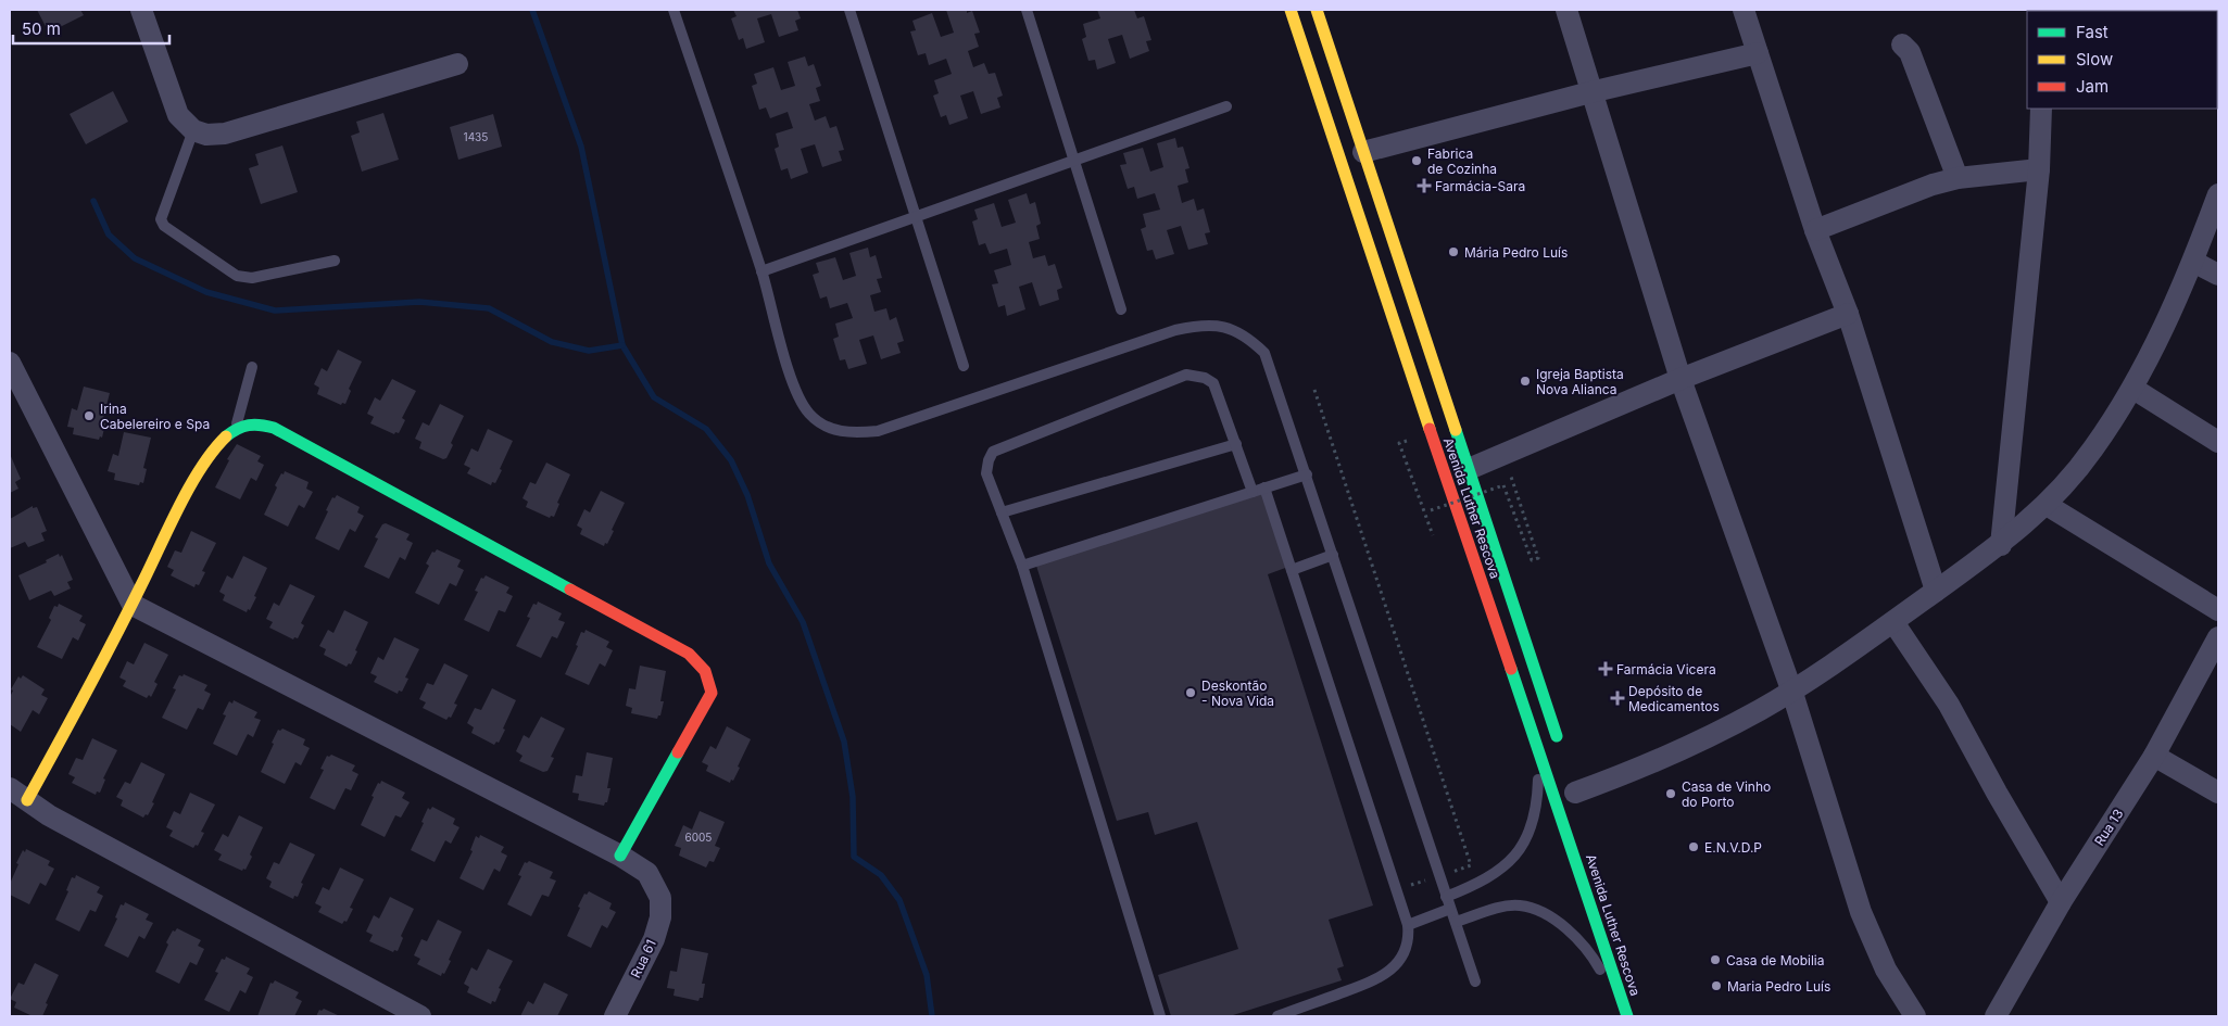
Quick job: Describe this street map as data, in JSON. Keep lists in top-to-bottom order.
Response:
{
  "streets": {
    "main road": ["Avenida Luther Rescova"],
    "street": ["Rua 13", "Rua 61"]
  },
  "places": {
    "other": [
      "Fabrica de Cozinha",
      "Mária Pedro Luís",
      "Igreja Baptista Nova Alianca",
      "Irina Cabelereiro e Spa",
      "Deskontão - Nova Vida",
      "Casa de Vinho do Porto",
      "E.N.V.D.P",
      "Casa de Mobilia",
      "Maria Pedro Luís"
    ],
    "health": ["Farmácia-Sara", "Farmácia Vicera", "Depósito de Medicamentos"]
  },
  "house_numbers": ["1435", "6005"],
  "legend": ["Fast", "Slow", "Jam"],
  "scale_bar": "50 m"
}
